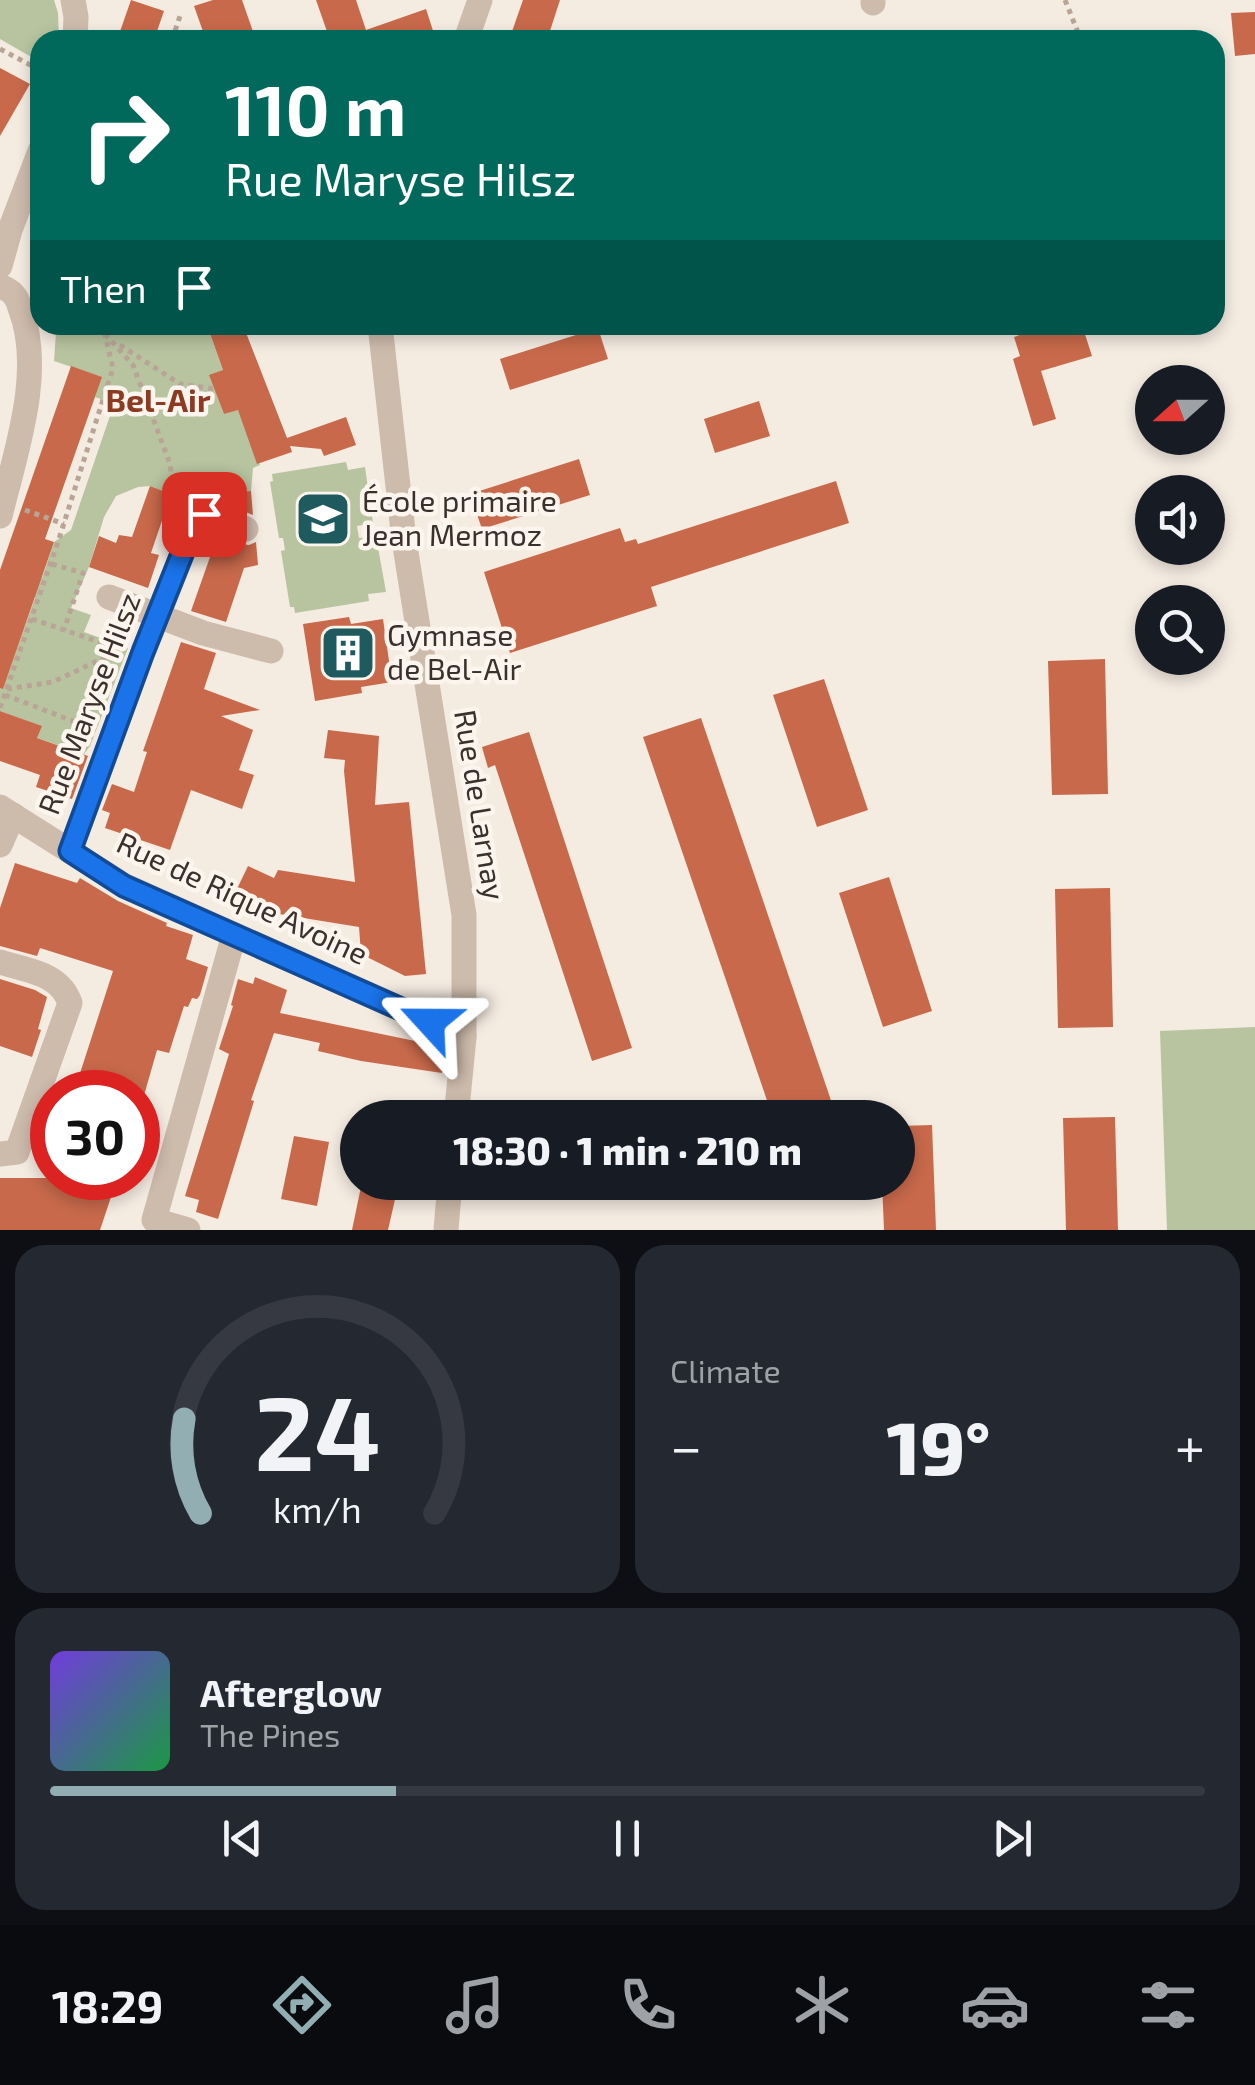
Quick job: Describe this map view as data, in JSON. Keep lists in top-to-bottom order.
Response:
{
  "streets": {
    "street": ["Rue Maryse Hilsz", "Rue de Larnay", "Rue de Rique Avoine"]
  },
  "crossings": [
    ["Rue Maryse Hilsz", "Rue de Rique Avoine"],
    ["Rue de Larnay", "Rue de Rique Avoine"]
  ],
  "districts": ["Bel-Air"],
  "places": {
    "school or university": ["École primaire Jean Mermoz"],
    "building": ["Gymnase de Bel-Air"]
  },
  "north": "left",
  "page": {
    "turn": ["110 m", "Rue Maryse Hilsz"],
    "then": "Then",
    "limit": "30",
    "trip": "18:30 · 1 min · 210 m",
    "tile": "Climate",
    "heat": ["−", "19°", "+"],
    "song": ["Afterglow", "The Pines"],
    "tabs": "18:29",
    "gauge": ["24", "km/h"]
  }
}
